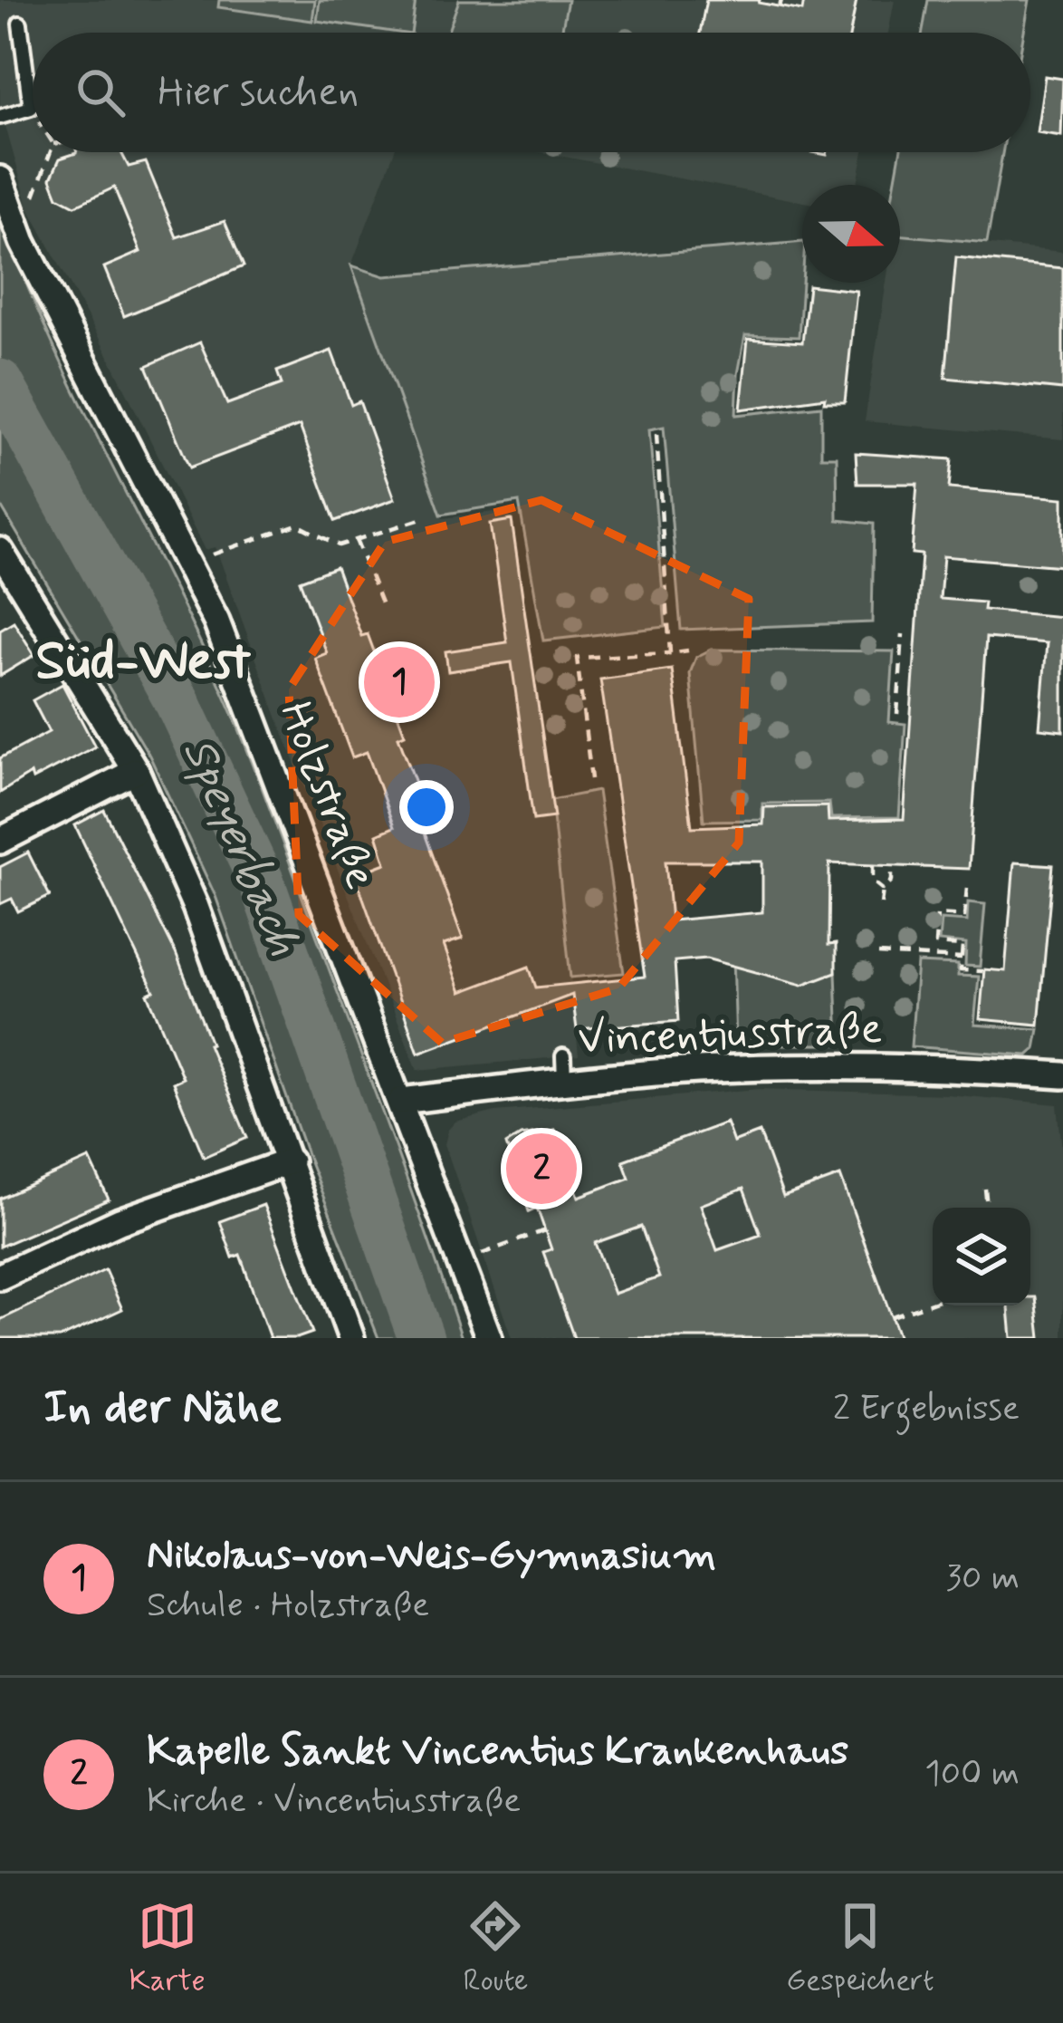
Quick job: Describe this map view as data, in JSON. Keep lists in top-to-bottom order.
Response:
{
  "streets": {
    "street": ["Holzstraße", "Vincentiusstraße"]
  },
  "crossings": [
    ["Holzstraße", "Vincentiusstraße"]
  ],
  "districts": ["Süd-West"],
  "water": ["Speyerbach"],
  "north": "right",
  "page": {
    "search": "Hier suchen",
    "pins": ["1", "2"],
    "heading": ["In der Nähe", "2 Ergebnisse"],
    "list": [
      {
        "mark": "1",
        "name": "Nikolaus-von-Weis-Gymnasium",
        "note": "Schule · Holzstraße",
        "value": "30 m"
      },
      {
        "mark": "2",
        "name": "Kapelle Sankt Vincentius Krankenhaus",
        "note": "Kirche · Vincentiusstraße",
        "value": "100 m"
      }
    ],
    "nav": ["Karte", "Route", "Gespeichert"]
  }
}
